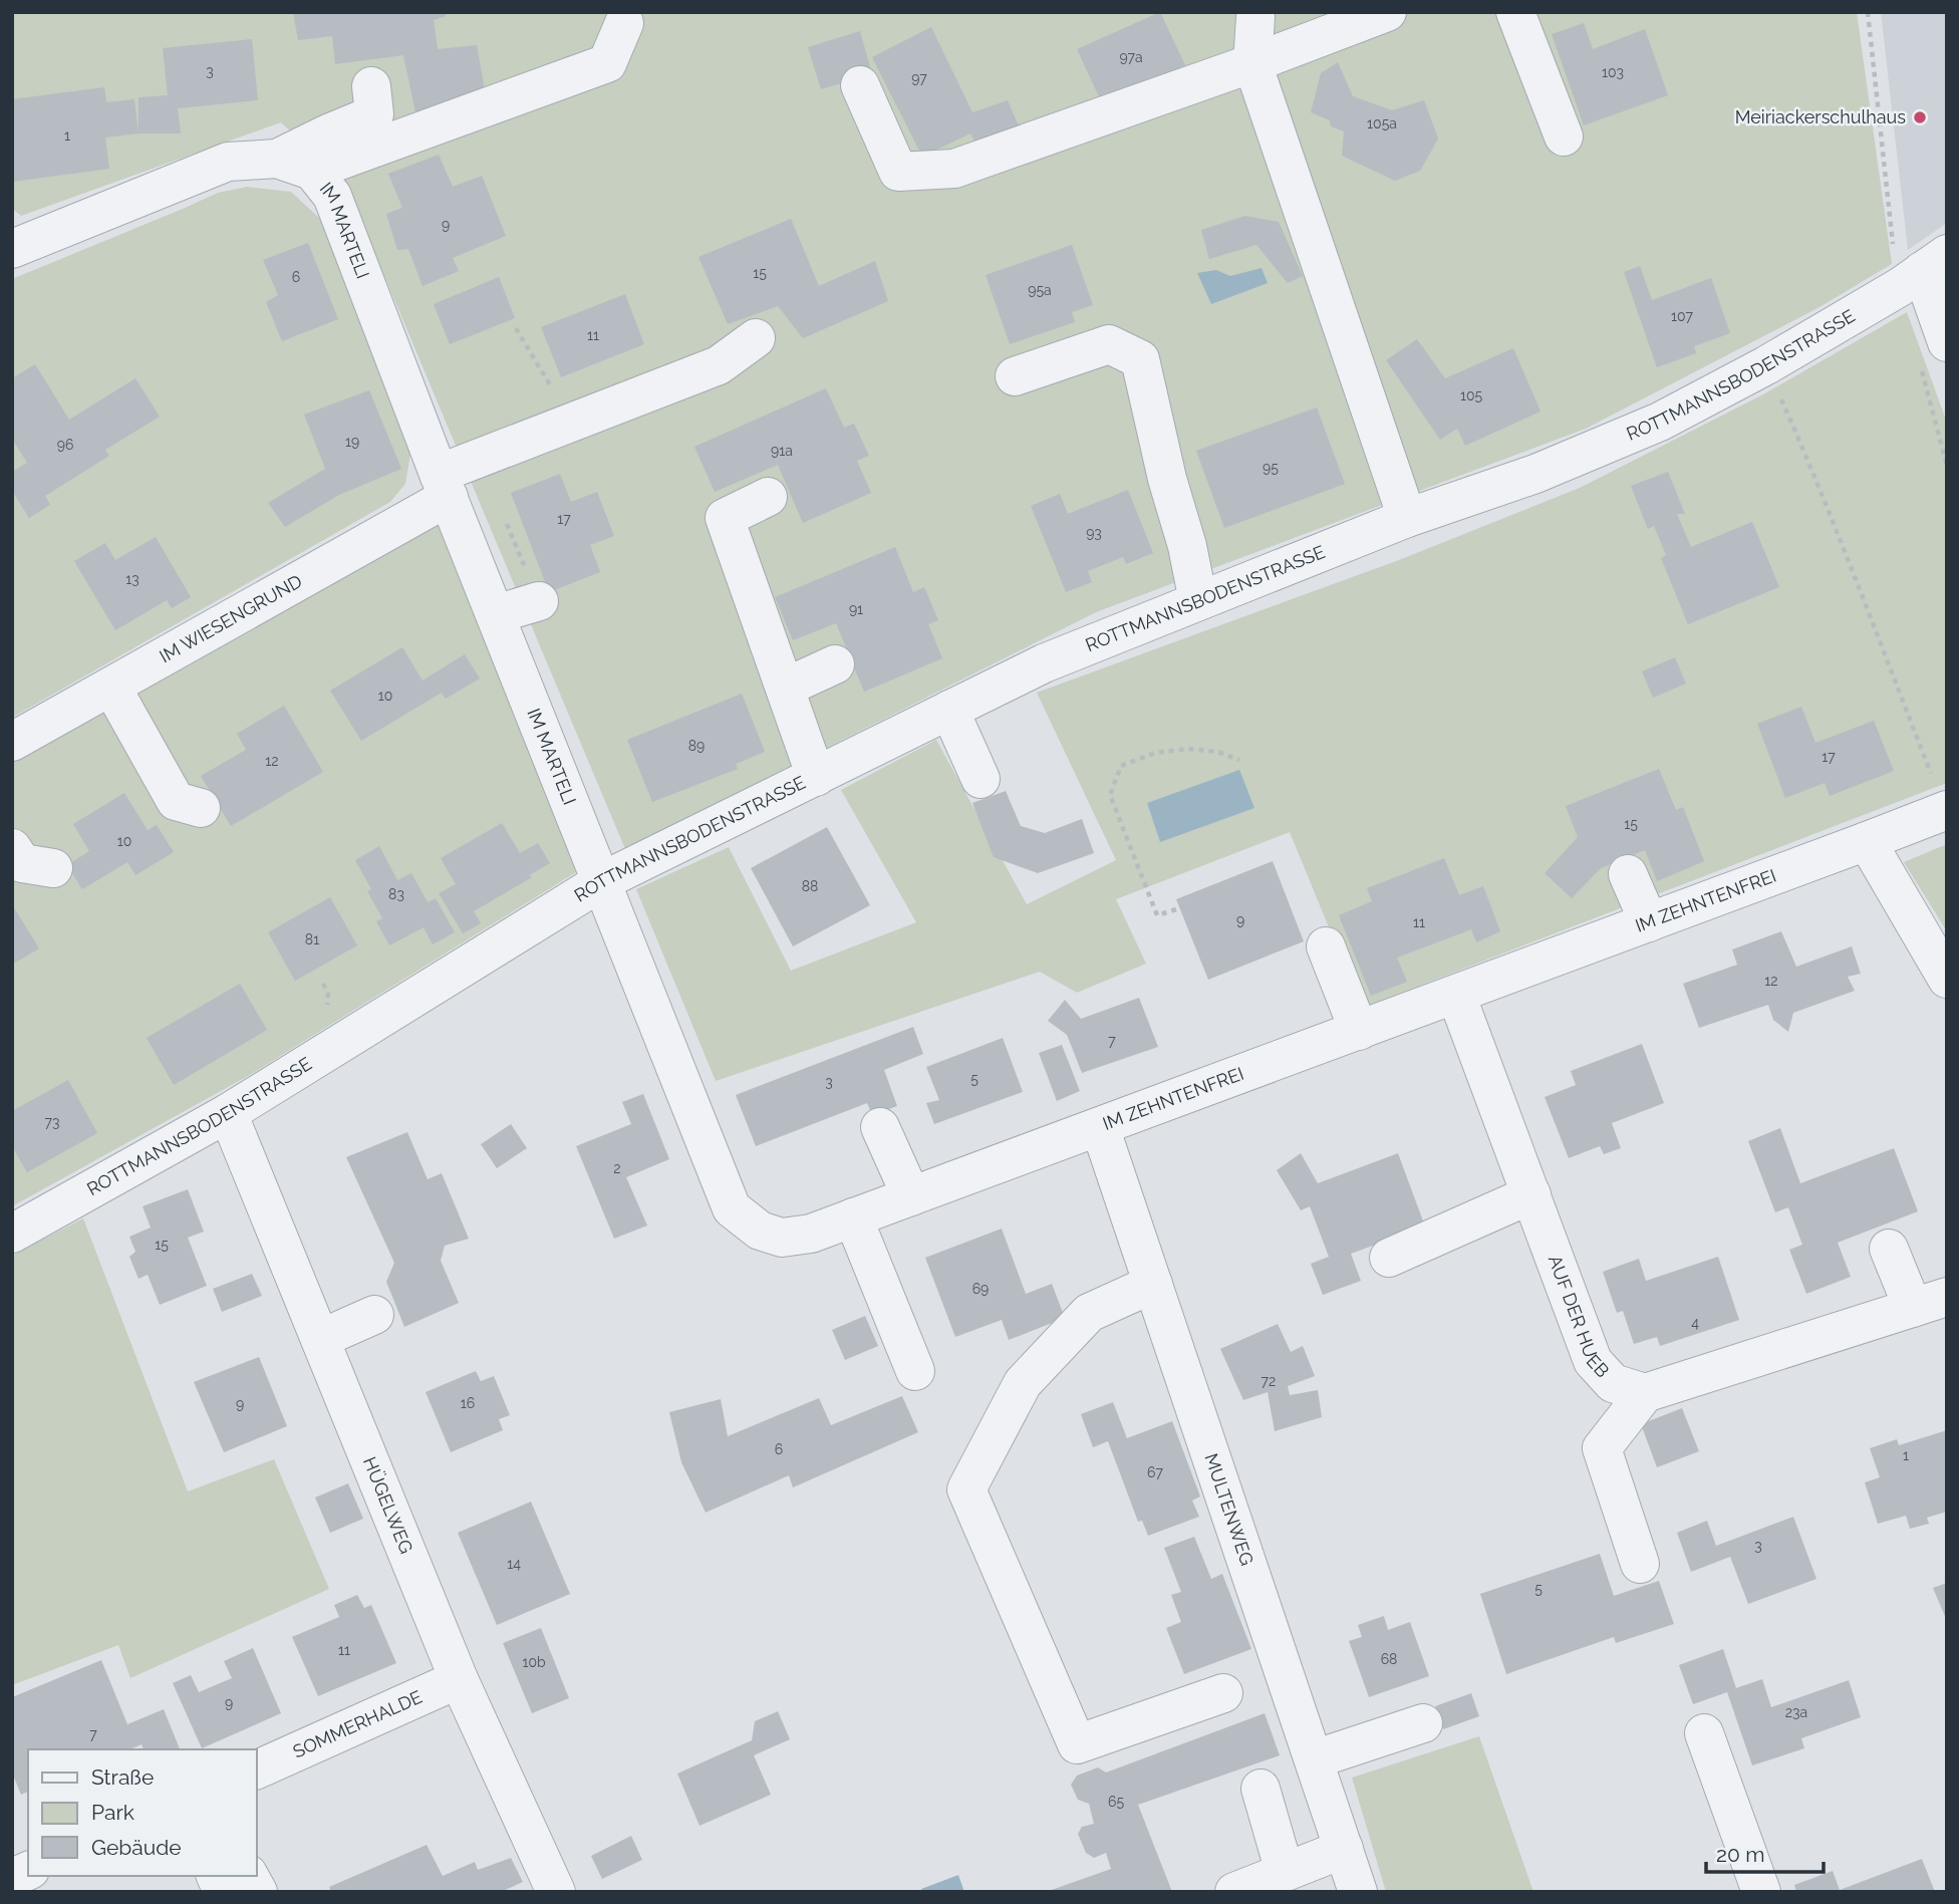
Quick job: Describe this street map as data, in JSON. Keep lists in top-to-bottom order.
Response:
{
  "streets": {
    "street": [
      "IM MARTELI",
      "ROTTMANNSBODENSTRASSE",
      "IM WIESENGRUND",
      "IM ZEHNTENFREI",
      "AUF DER HUEB",
      "HÜGELWEG",
      "MULTENWEG",
      "SOMMERHALDE"
    ]
  },
  "crossings": [
    ["IM MARTELI", "ROTTMANNSBODENSTRASSE"],
    ["IM MARTELI", "IM WIESENGRUND"],
    ["IM MARTELI", "IM ZEHNTENFREI"],
    ["ROTTMANNSBODENSTRASSE", "IM ZEHNTENFREI"],
    ["ROTTMANNSBODENSTRASSE", "HÜGELWEG"],
    ["IM ZEHNTENFREI", "AUF DER HUEB"],
    ["IM ZEHNTENFREI", "MULTENWEG"],
    ["HÜGELWEG", "SOMMERHALDE"]
  ],
  "places": ["Meiriackerschulhaus"],
  "house_numbers": [
    "97a",
    "3",
    "103",
    "97",
    "105a",
    "1",
    "9",
    "15",
    "6",
    "95a",
    "107",
    "11",
    "105",
    "19",
    "96",
    "91a",
    "95",
    "17",
    "93",
    "13",
    "91",
    "10",
    "89",
    "17",
    "12",
    "15",
    "10",
    "88",
    "83",
    "9",
    "11",
    "81",
    "12",
    "7",
    "5",
    "3",
    "73",
    "2",
    "15",
    "69",
    "4",
    "72",
    "16",
    "9",
    "6",
    "1",
    "67",
    "3",
    "14",
    "5",
    "11",
    "68",
    "10b",
    "9",
    "23a",
    "7",
    "65"
  ],
  "legend": ["Straße", "Park", "Gebäude"],
  "scale_bar": "20 m"
}
